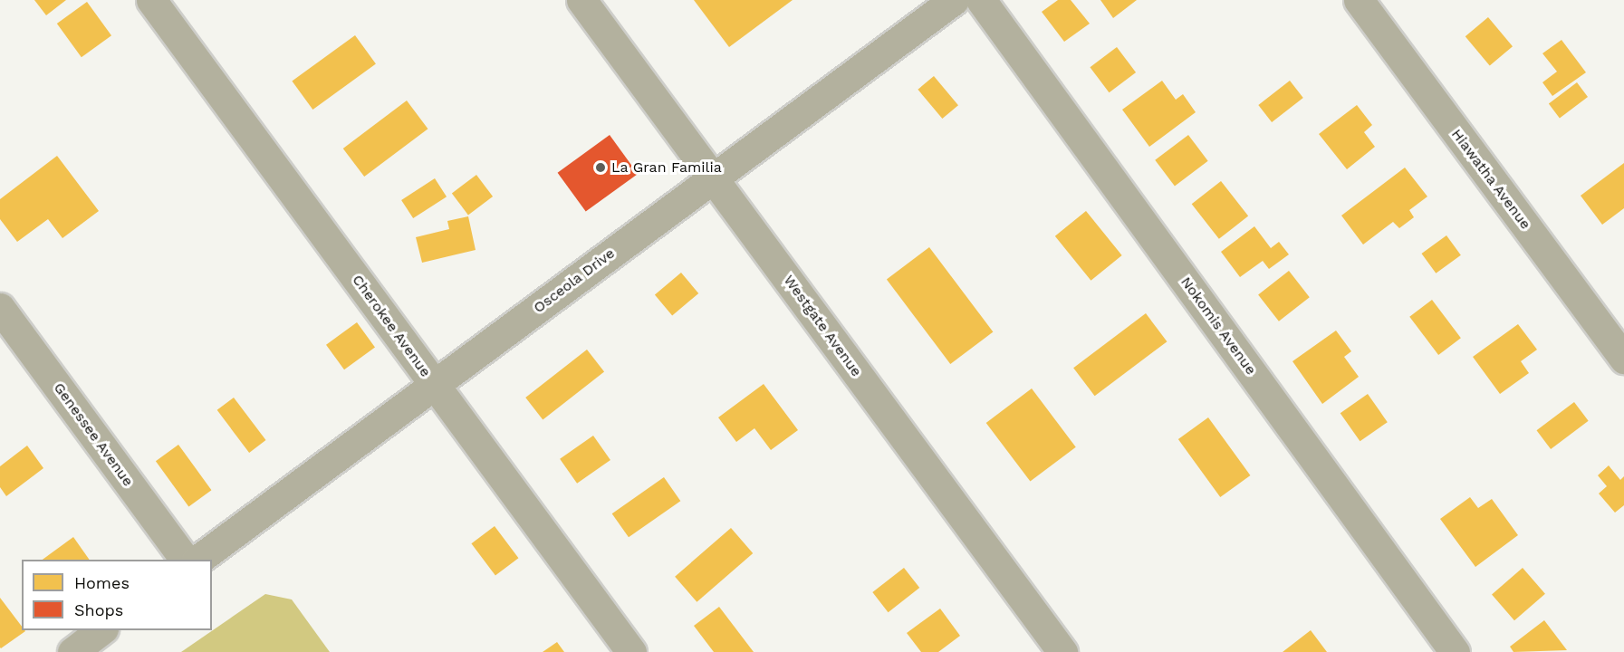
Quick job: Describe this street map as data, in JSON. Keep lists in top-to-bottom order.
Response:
{
  "streets": {
    "street": [
      "Hiawatha Avenue",
      "Osceola Drive",
      "Cherokee Avenue",
      "Westgate Avenue",
      "Nokomis Avenue",
      "Genessee Avenue"
    ]
  },
  "crossings": [
    ["Osceola Drive", "Cherokee Avenue"],
    ["Osceola Drive", "Westgate Avenue"]
  ],
  "places": ["La Gran Familia"],
  "legend": ["Homes", "Shops"]
}
